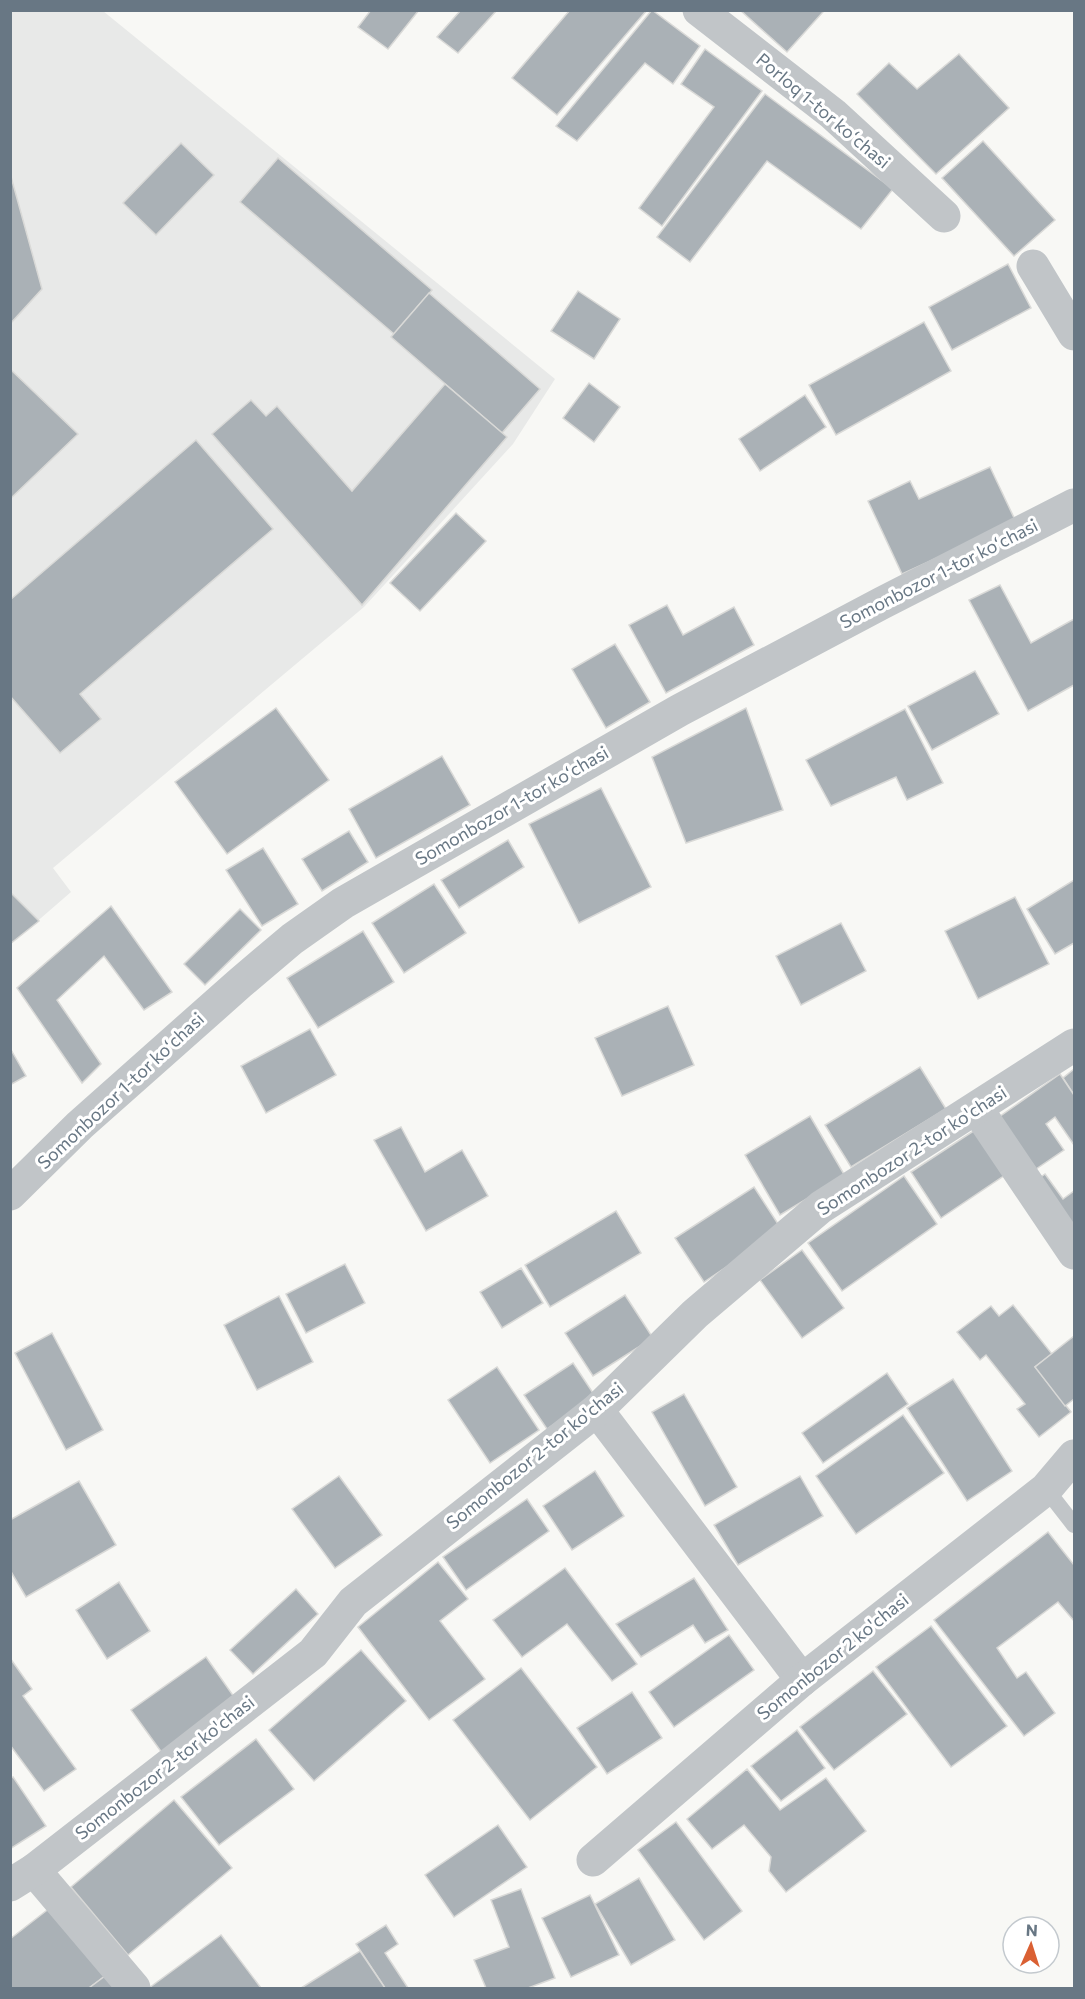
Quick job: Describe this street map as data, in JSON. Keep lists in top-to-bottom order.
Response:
{
  "streets": {
    "street": [
      "Porloq 1-tor koʻchasi",
      "Somonbozor 1-tor koʻchasi",
      "Somonbozor 2-tor ko'chasi",
      "Somonbozor 2 ko'chasi"
    ]
  },
  "north": "top"
}
